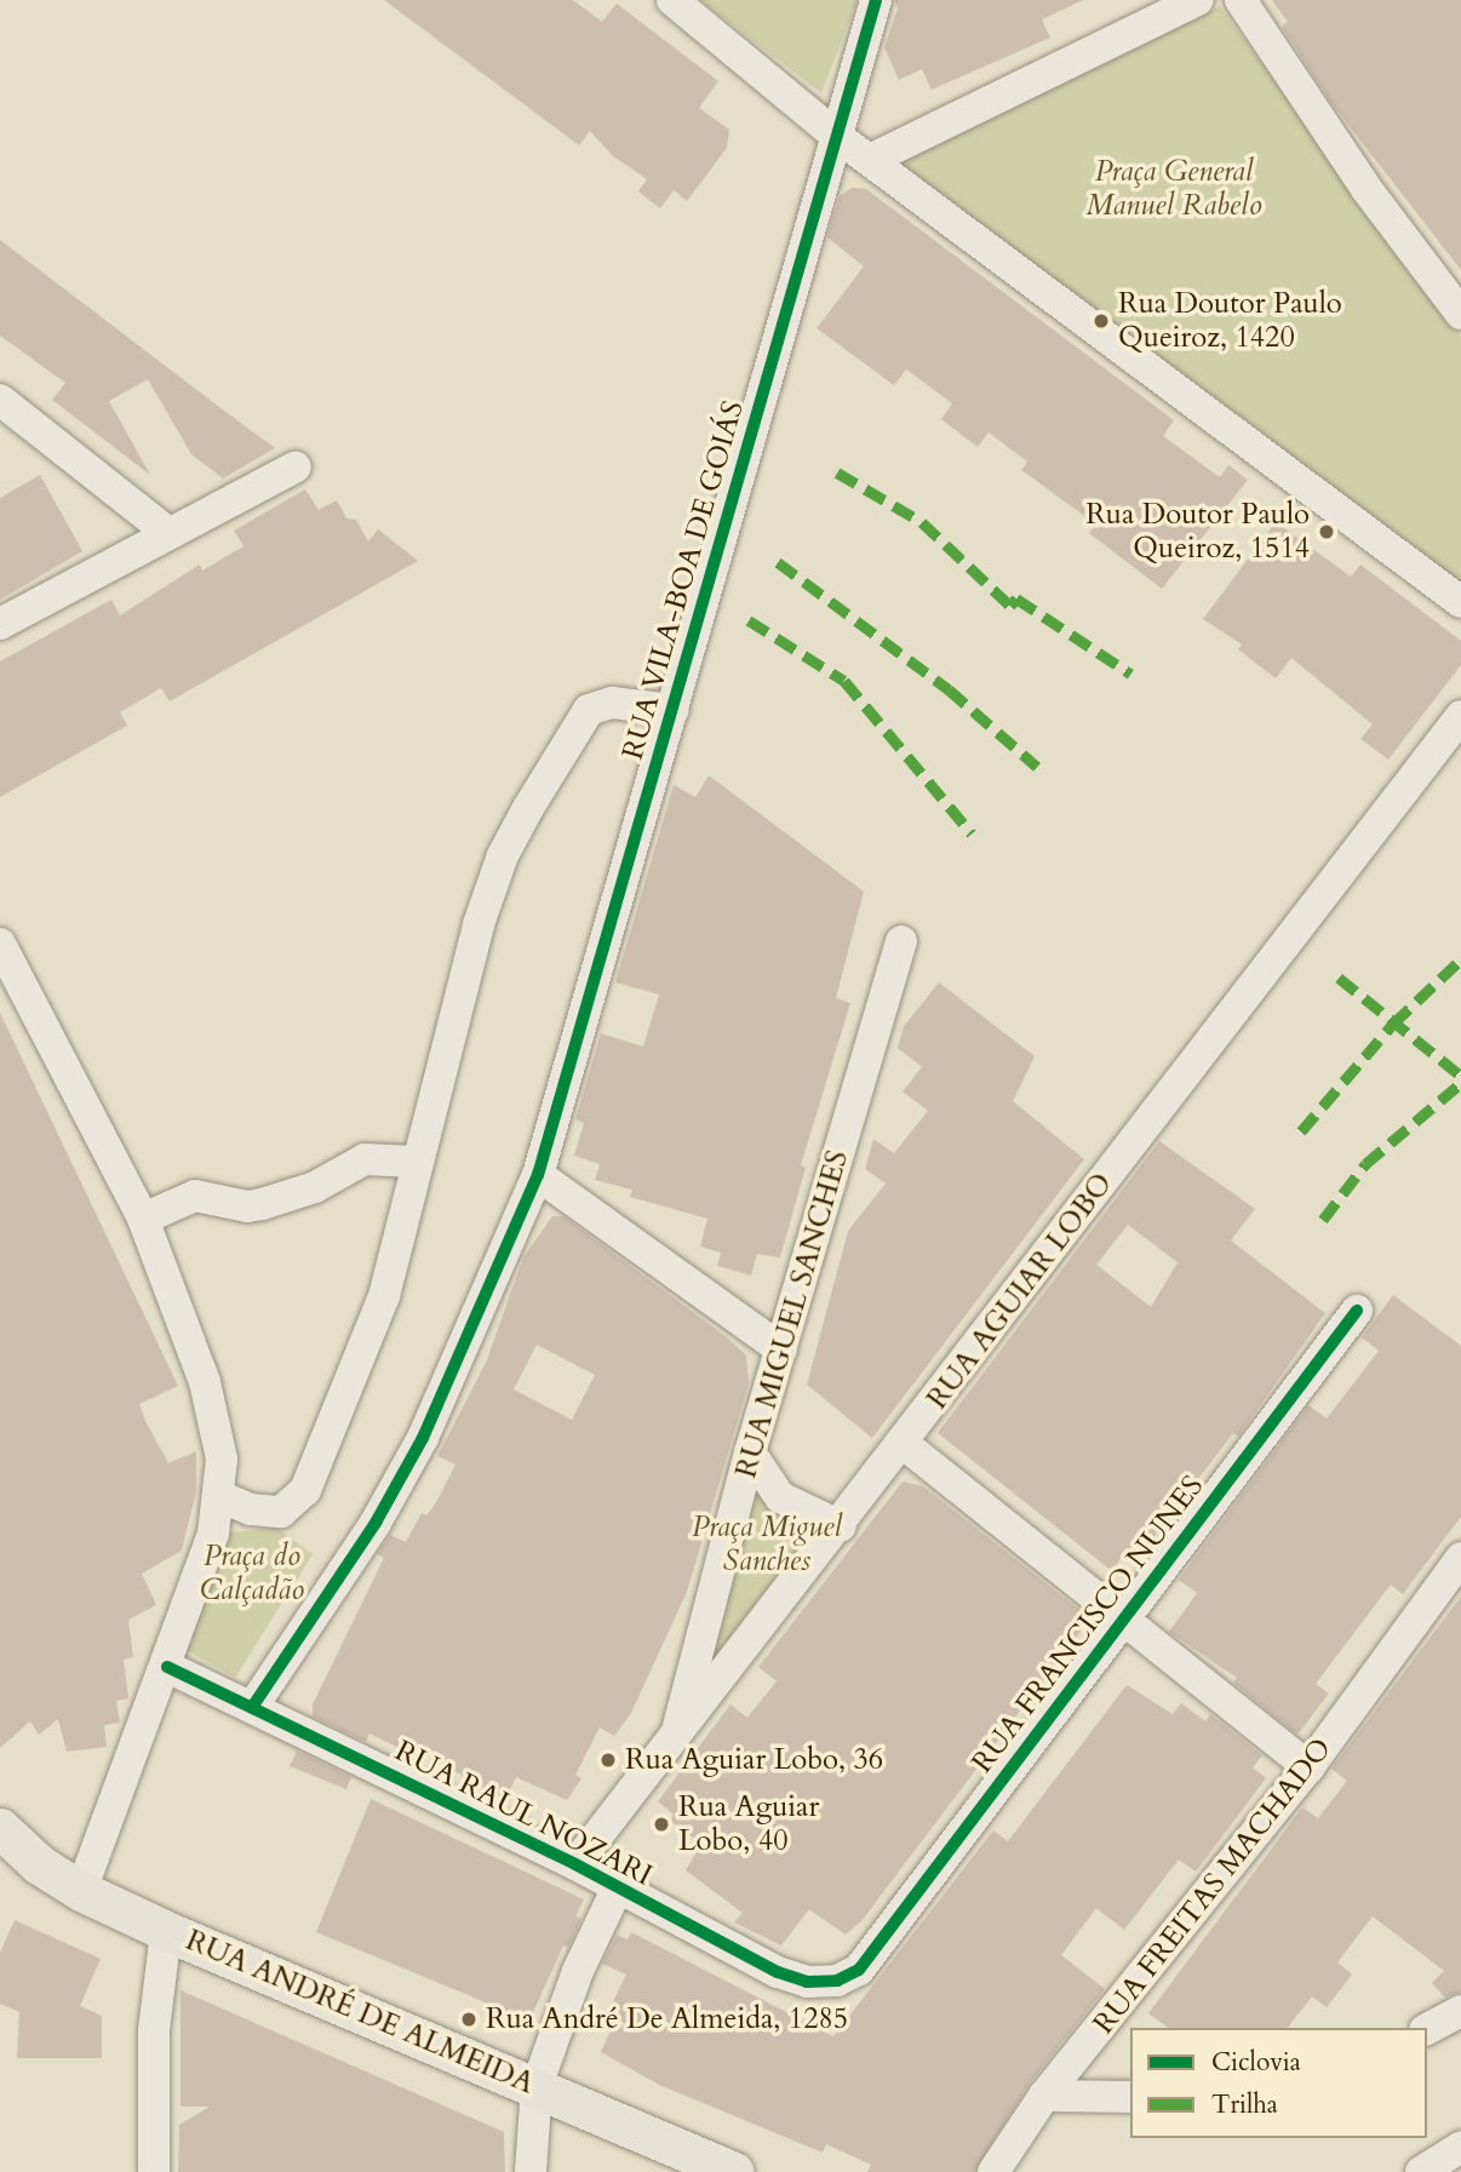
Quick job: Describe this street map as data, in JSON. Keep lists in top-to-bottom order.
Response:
{
  "streets": {
    "main road": ["RUA ANDRÉ DE ALMEIDA"],
    "street": [
      "RUA VILA-BOA DE GOIÁS",
      "RUA AGUIAR LOBO",
      "RUA MIGUEL SANCHES",
      "RUA FRANCISCO NUNES",
      "RUA RAUL NOZARI",
      "RUA FREITAS MACHADO"
    ]
  },
  "crossings": [
    ["RUA VILA-BOA DE GOIÁS", "RUA RAUL NOZARI"],
    ["RUA AGUIAR LOBO", "RUA MIGUEL SANCHES"],
    ["RUA AGUIAR LOBO", "RUA RAUL NOZARI"],
    ["RUA FRANCISCO NUNES", "RUA RAUL NOZARI"]
  ],
  "parks": ["Praça General Manuel Rabelo", "Praça Miguel Sanches", "Praça do Calçadão"],
  "places": [
    "Rua Doutor Paulo Queiroz, 1420",
    "Rua Doutor Paulo Queiroz, 1514",
    "Rua Aguiar Lobo, 36",
    "Rua Aguiar Lobo, 40",
    "Rua André De Almeida, 1285"
  ],
  "legend": ["Ciclovia", "Trilha"]
}
